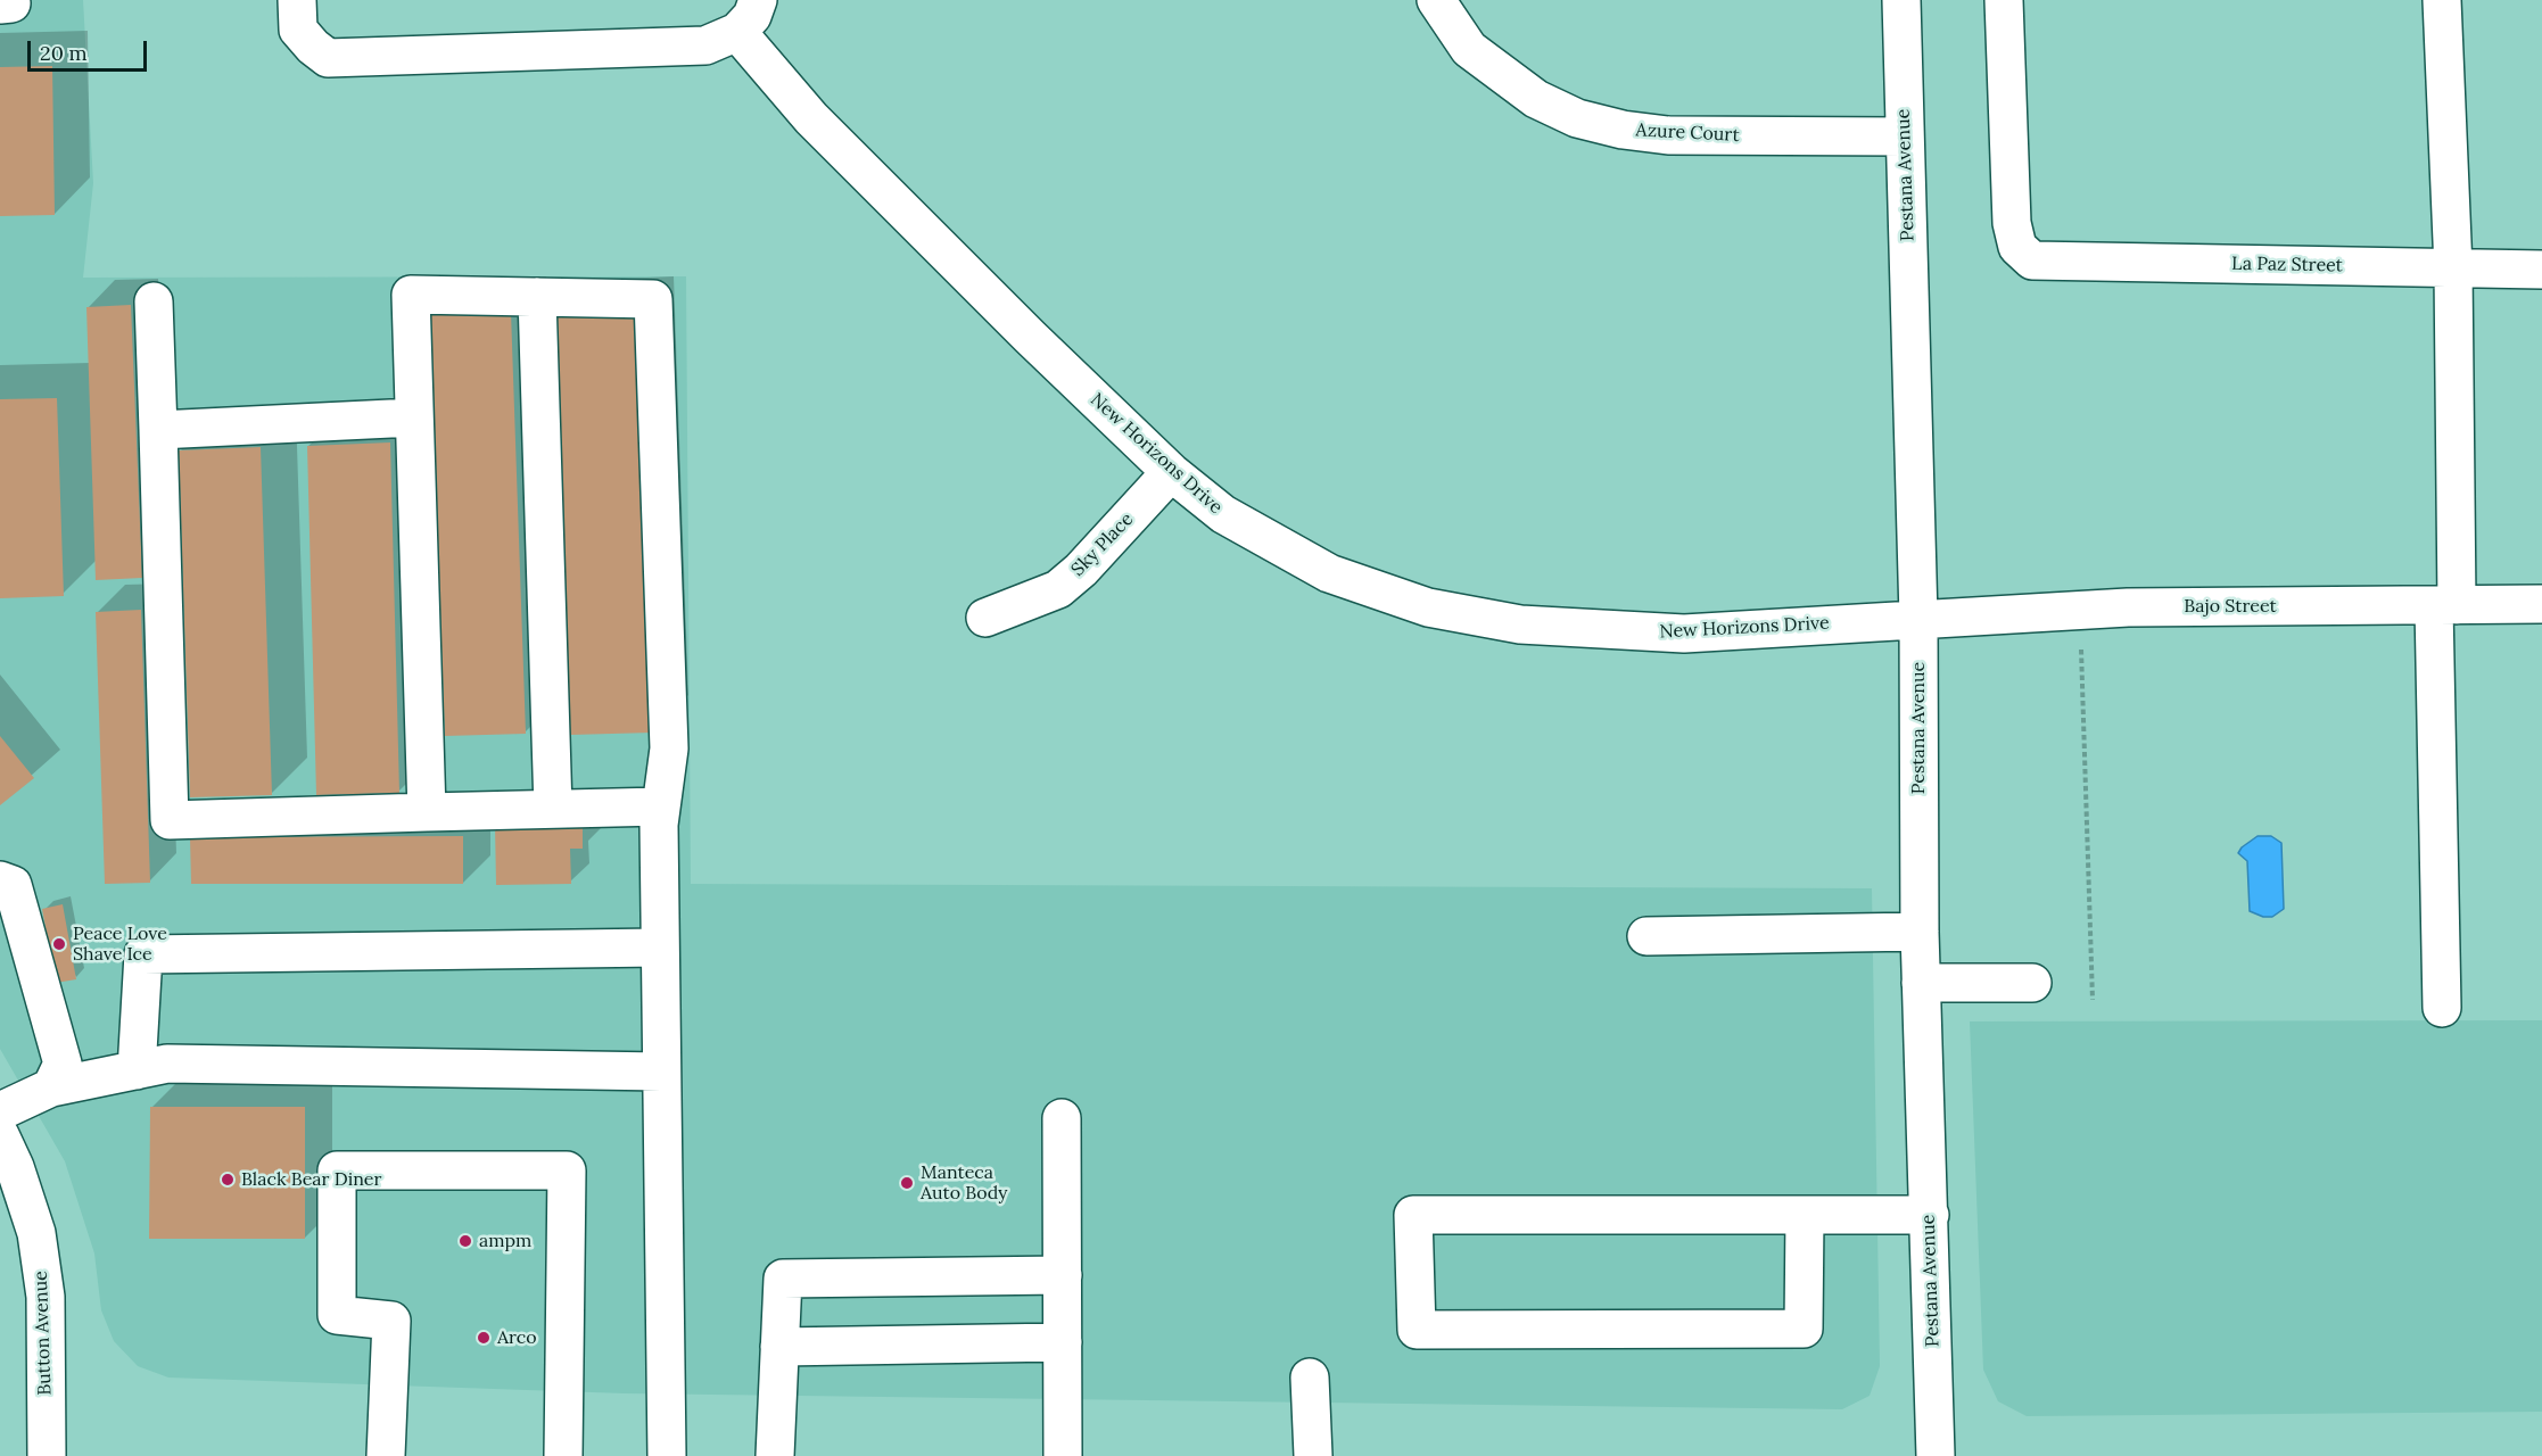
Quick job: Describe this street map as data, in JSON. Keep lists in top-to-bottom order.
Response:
{
  "streets": {
    "street": [
      "Azure Court",
      "Pestana Avenue",
      "La Paz Street",
      "New Horizons Drive",
      "Sky Place",
      "Bajo Street",
      "Button Avenue"
    ]
  },
  "crossings": [
    ["Azure Court", "Pestana Avenue"],
    ["Pestana Avenue", "New Horizons Drive"],
    ["Pestana Avenue", "Bajo Street"],
    ["New Horizons Drive", "Sky Place"],
    ["New Horizons Drive", "Bajo Street"]
  ],
  "places": [
    "Peace Love Shave Ice",
    "Black Bear Diner",
    "Manteca Auto Body",
    "ampm",
    "Arco"
  ],
  "scale_bar": "20 m"
}
